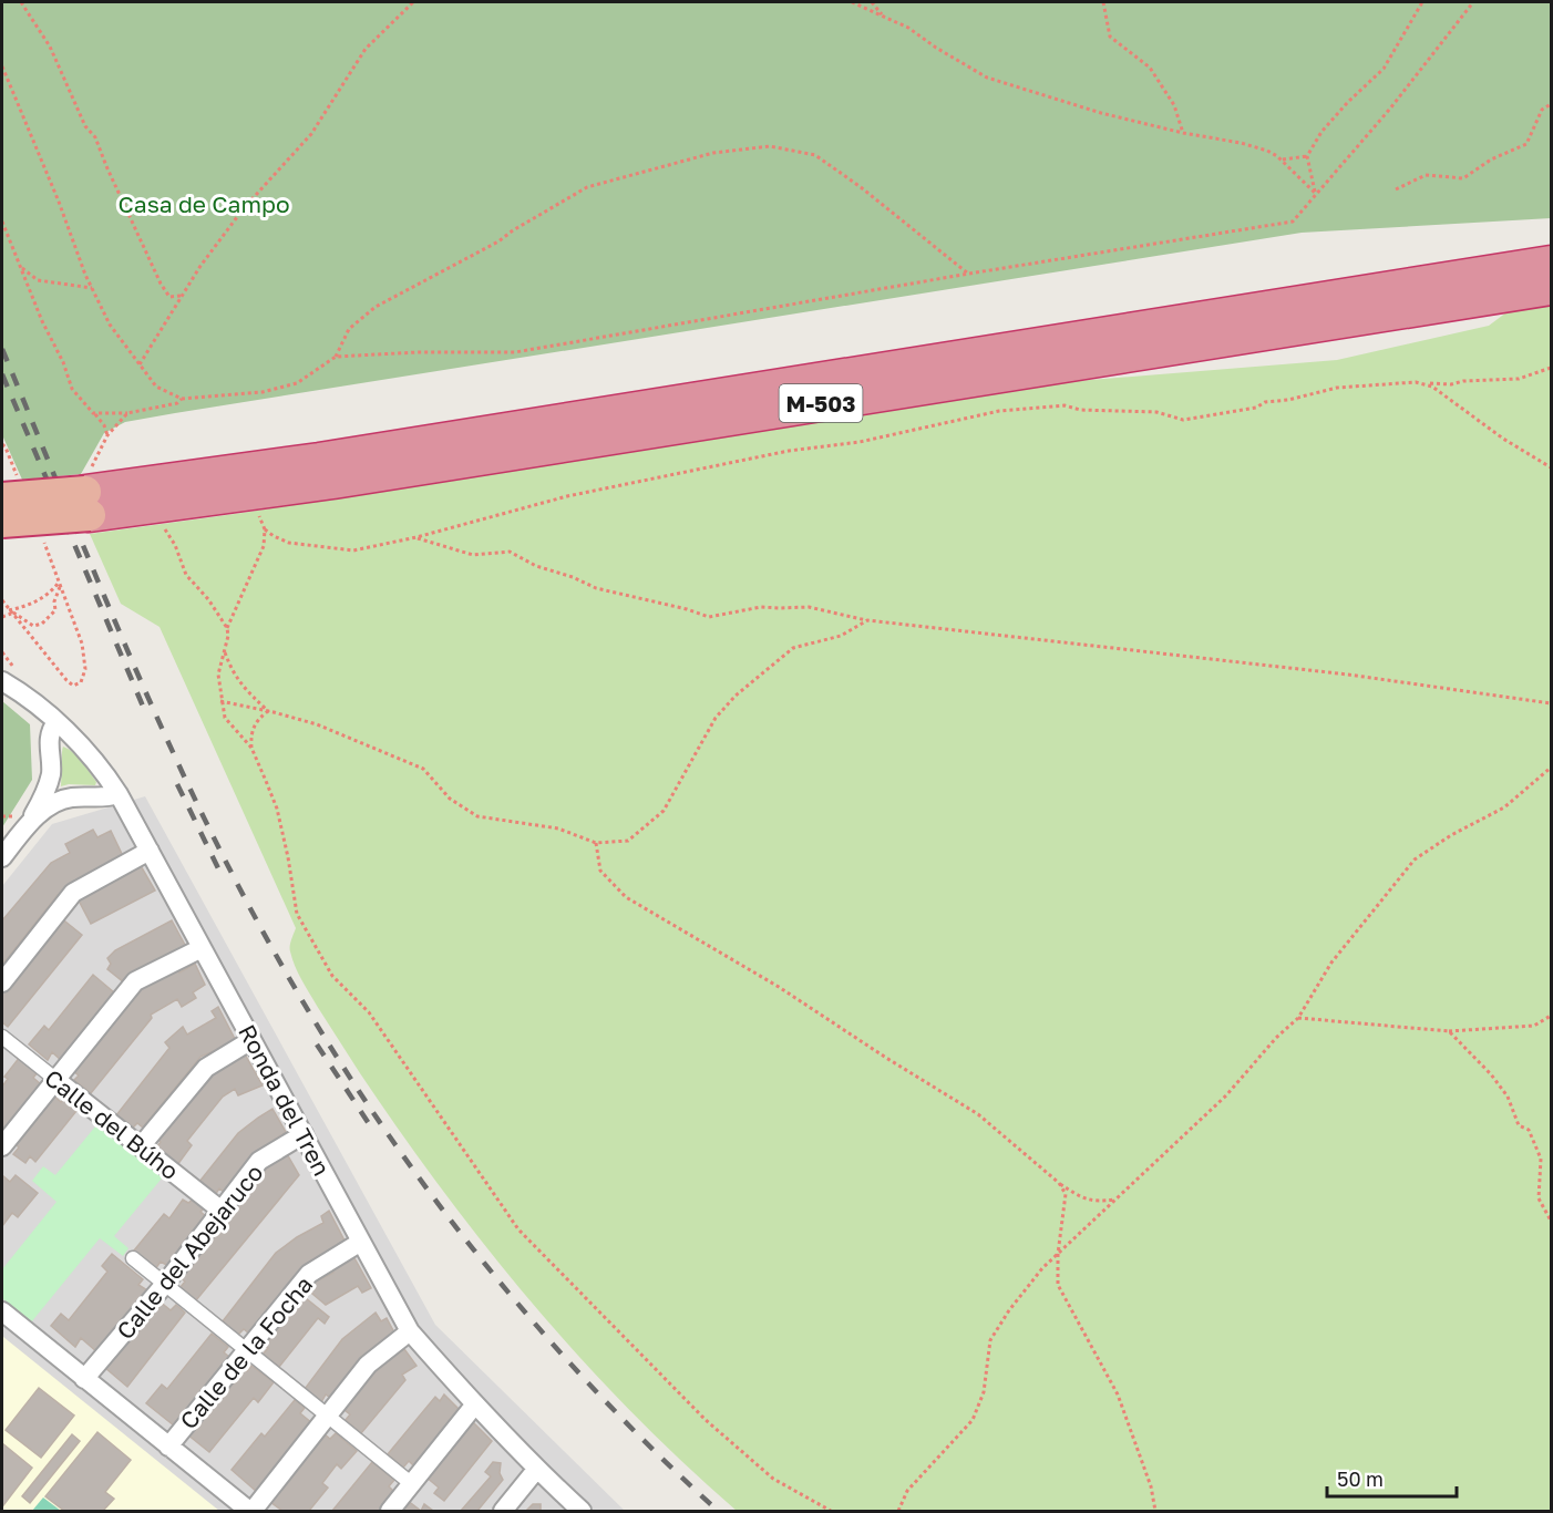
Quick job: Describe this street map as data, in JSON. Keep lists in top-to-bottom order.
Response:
{
  "streets": {
    "highway": ["M-503"],
    "street": [
      "Ronda del Tren",
      "Calle del Búho",
      "Calle del Abejaruco",
      "Calle de la Focha"
    ]
  },
  "crossings": [
    ["Ronda del Tren", "Calle del Abejaruco"],
    ["Ronda del Tren", "Calle de la Focha"],
    ["Calle del Búho", "Calle del Abejaruco"]
  ],
  "parks": ["Casa de Campo"],
  "scale_bar": "50 m"
}
